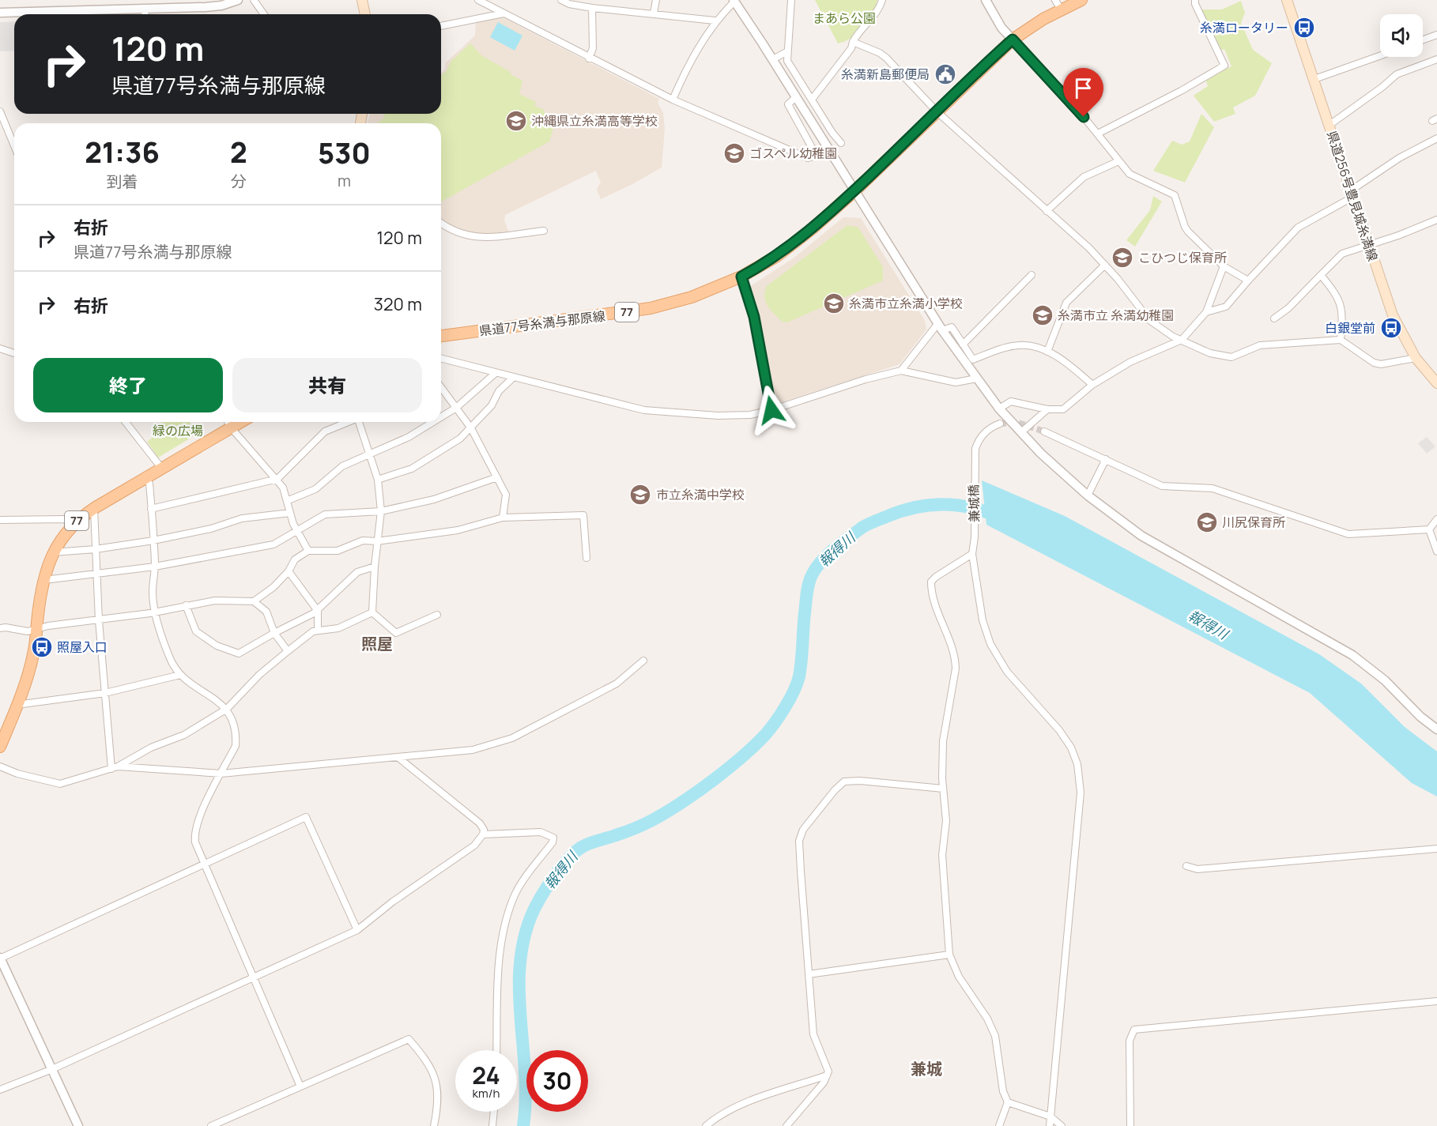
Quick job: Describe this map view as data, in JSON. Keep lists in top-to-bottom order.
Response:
{
  "streets": {
    "main road": ["県道256号豊見城糸満線", "77", "県道77号糸満与那原線"],
    "street": ["兼城橋"]
  },
  "districts": ["照屋", "兼城"],
  "water": ["報得川"],
  "parks": ["まあら公園", "緑の広場"],
  "places": {
    "bus stop": ["糸満ロータリー", "白銀堂前", "照屋入口"],
    "public building": ["糸満新島郵便局"],
    "school or university": [
      "沖縄県立糸満高等学校",
      "ゴスペル幼稚園",
      "こひつじ保育所",
      "糸満市立糸満小学校",
      "糸満市立 糸満幼稚園",
      "市立糸満中学校",
      "川尻保育所"
    ]
  },
  "page": {
    "turn": ["120 m", "県道77号糸満与那原線"],
    "eta": [
      "21:36",
      "到着",
      "2",
      "分",
      "530",
      "m"
    ],
    "list": [
      {
        "name": "右折",
        "note": "県道77号糸満与那原線",
        "value": "120 m"
      },
      {
        "name": "右折",
        "value": "320 m"
      }
    ],
    "buttons": ["終了", "共有"],
    "speed": "24 km/h",
    "limit": "30"
  }
}
